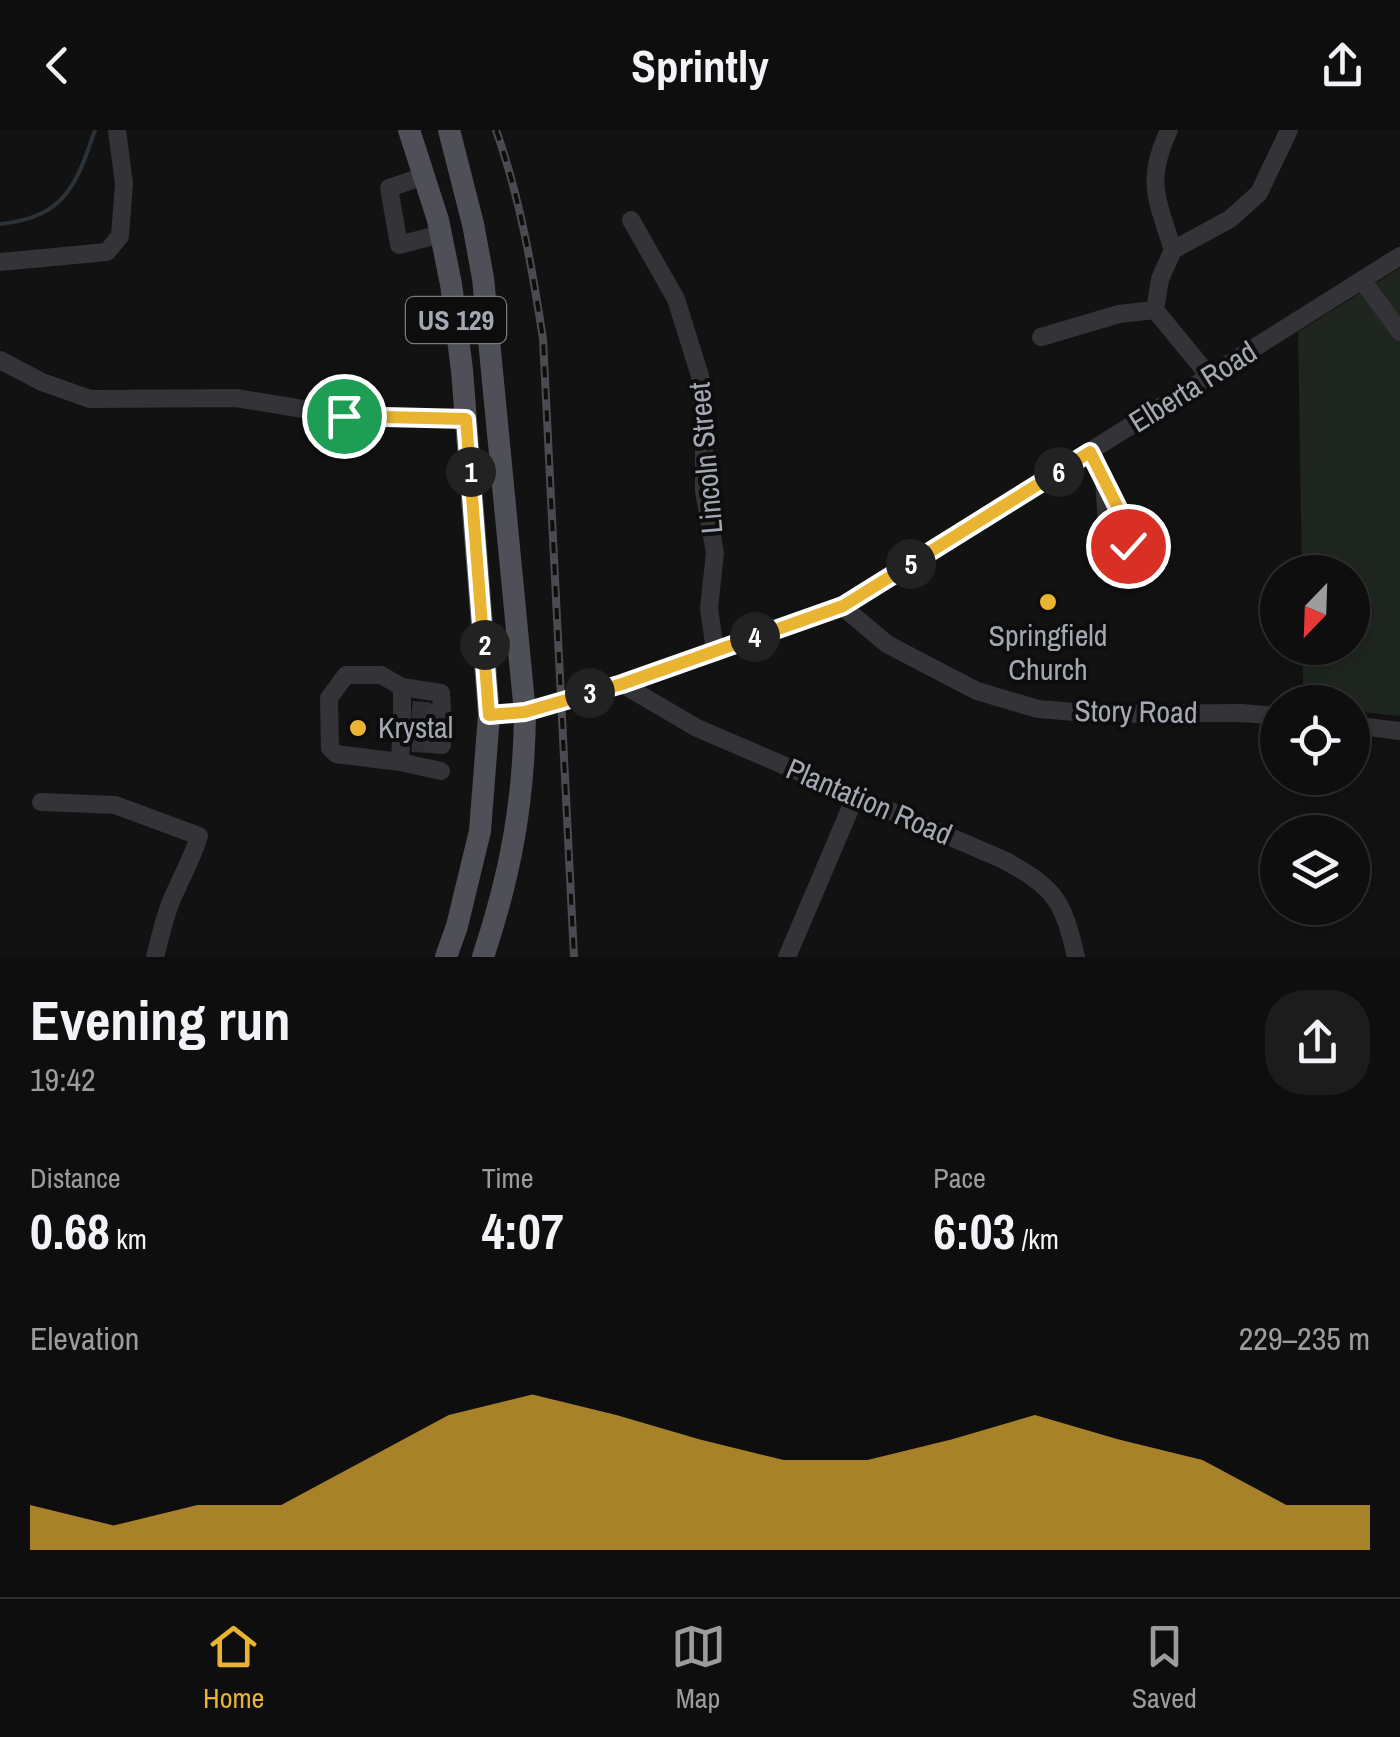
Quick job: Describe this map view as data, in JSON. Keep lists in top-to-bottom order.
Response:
{
  "streets": {
    "main road": ["US 129"],
    "street": [
      "Elberta Road",
      "Lincoln Street",
      "Story Road",
      "Plantation Road"
    ]
  },
  "crossings": [
    ["US 129", "Elberta Road"],
    ["Elberta Road", "Lincoln Street"],
    ["Elberta Road", "Story Road"],
    ["Elberta Road", "Plantation Road"]
  ],
  "places": ["Springfield Church", "Krystal"],
  "north": "bottom left",
  "page": {
    "header": "Sprintly",
    "pins": [
      "1",
      "6",
      "5",
      "4",
      "2",
      "3"
    ],
    "heading": ["Evening run", "19:42"],
    "stats": [
      ["Distance", "0.68 km"],
      ["Time", "4:07"],
      ["Pace", "6:03 /km"]
    ],
    "chart": ["Elevation", "229–235 m"],
    "tabs": ["Home", "Map", "Saved"]
  }
}
